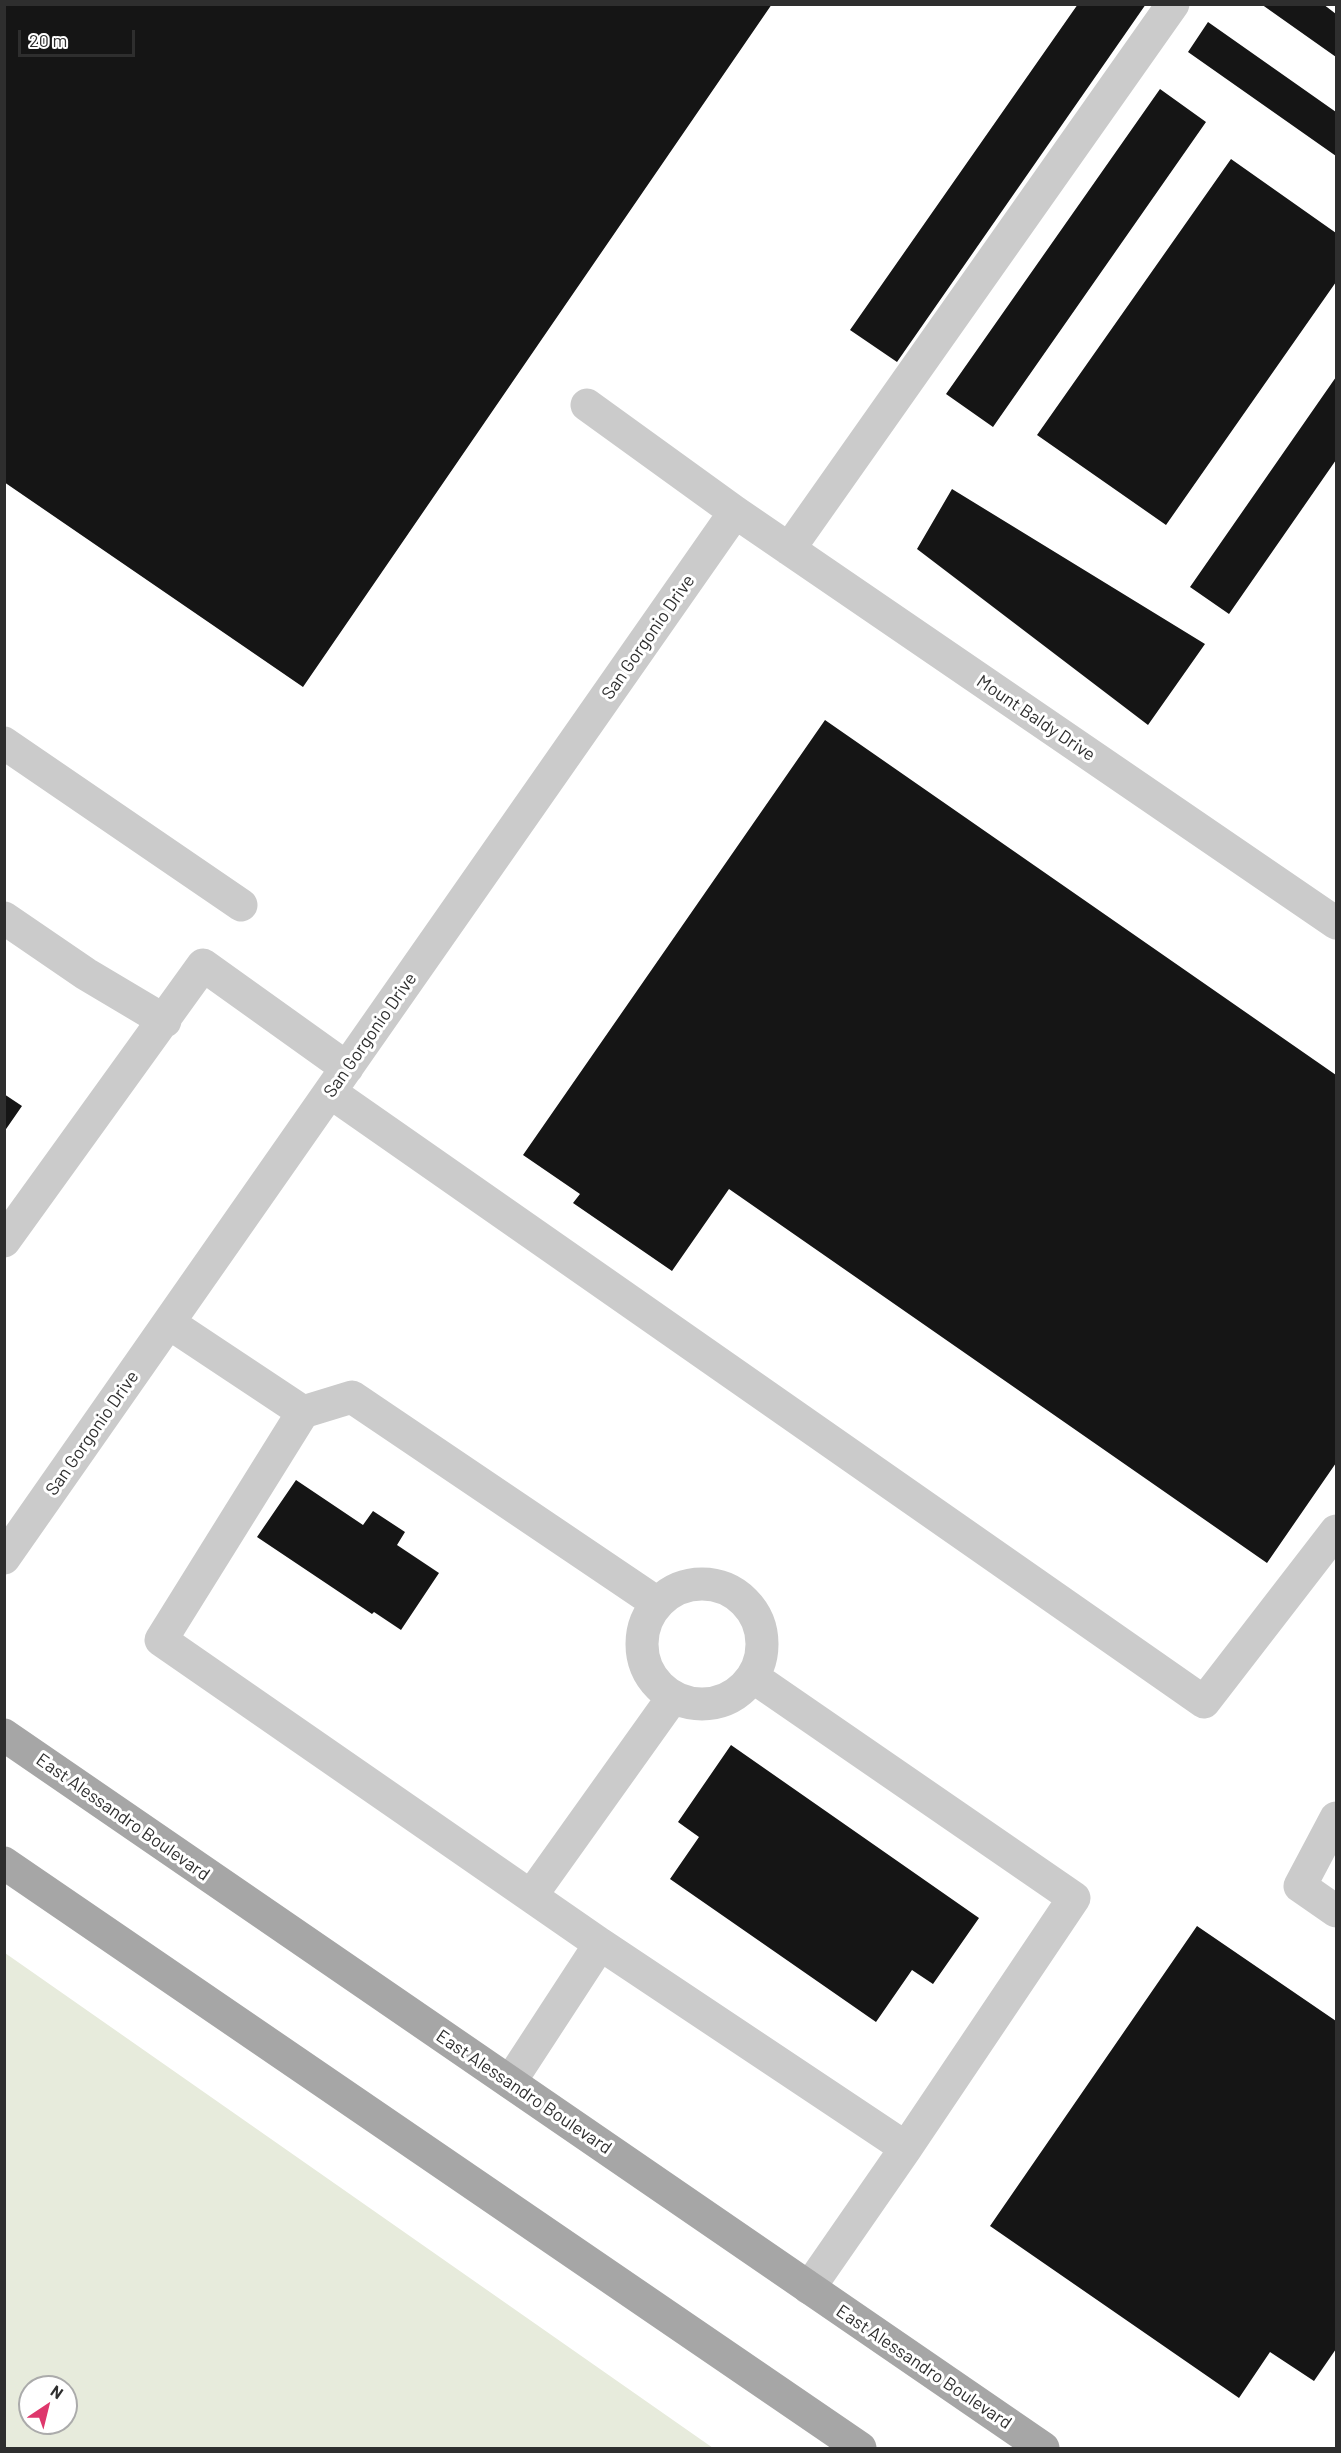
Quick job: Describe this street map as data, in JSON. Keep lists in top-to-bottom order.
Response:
{
  "streets": {
    "main road": ["East Alessandro Boulevard"],
    "street": ["San Gorgonio Drive", "Mount Baldy Drive"]
  },
  "crossings": [
    ["San Gorgonio Drive", "Mount Baldy Drive"]
  ],
  "scale_bar": "20 m",
  "north": "top right"
}
